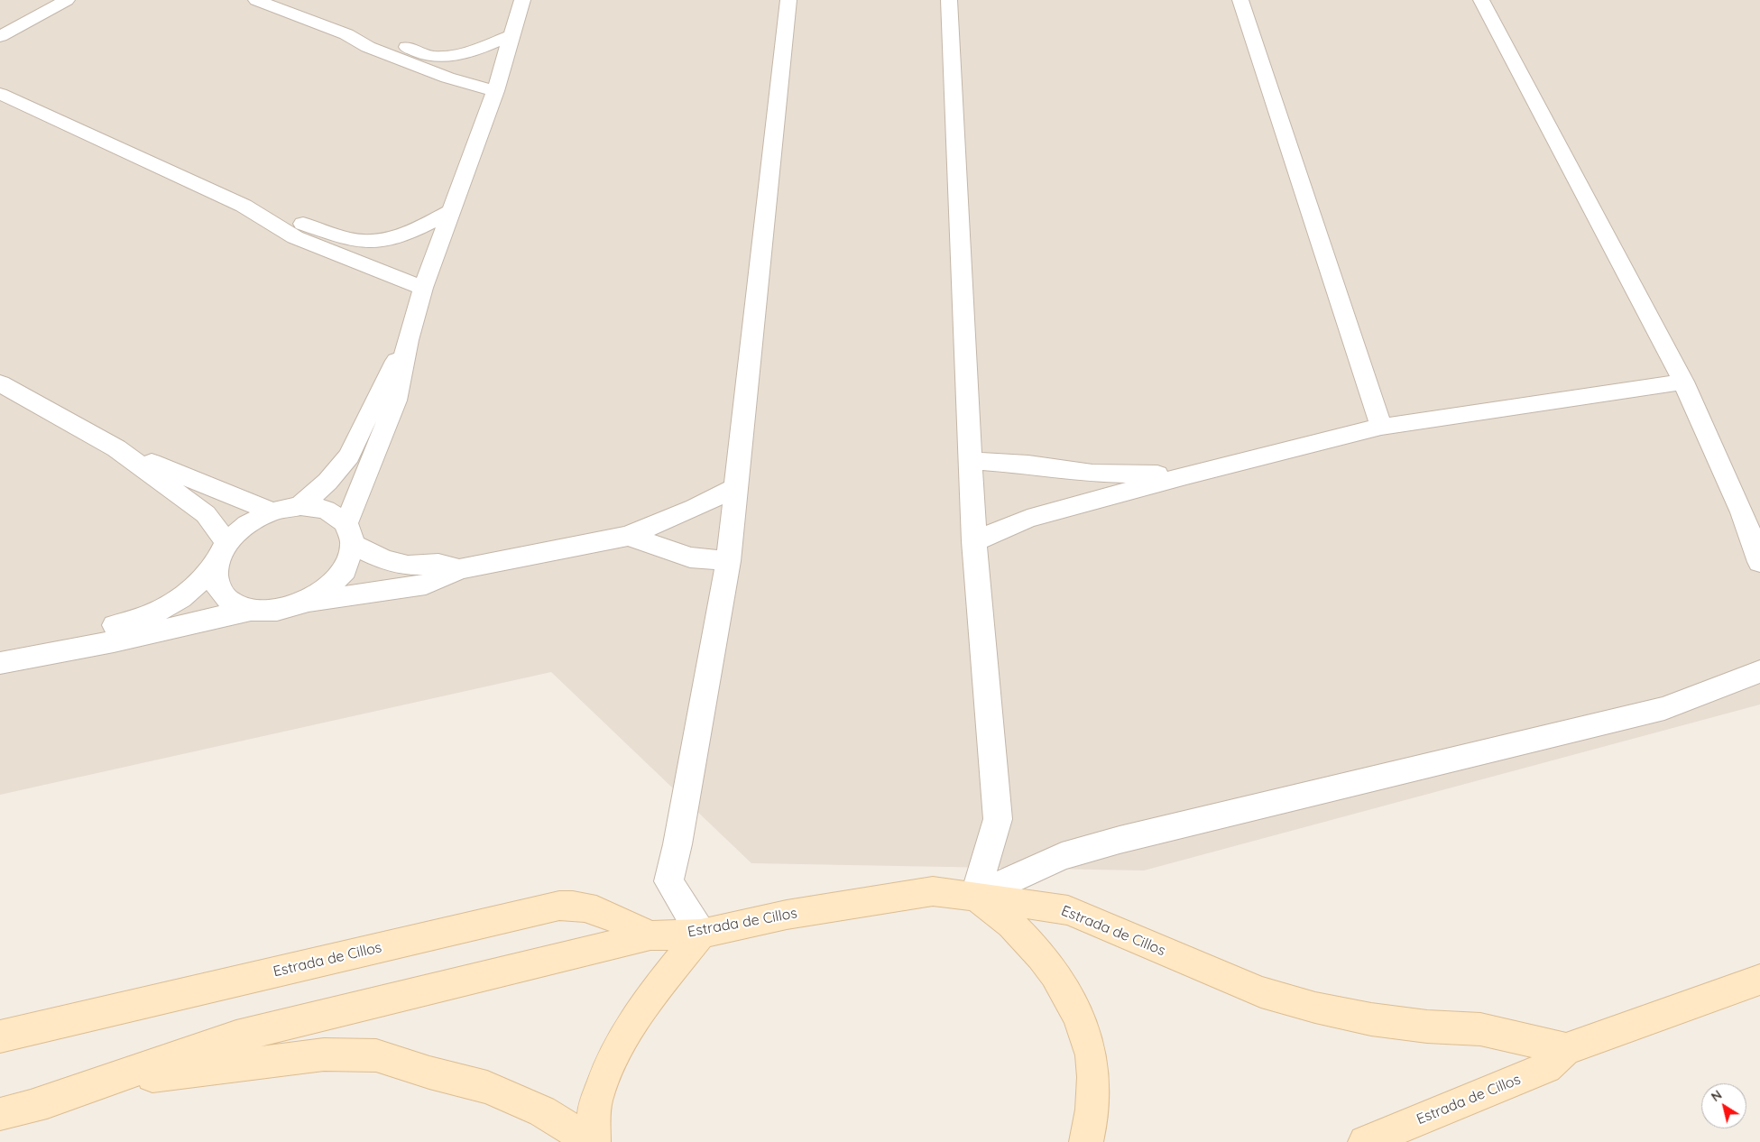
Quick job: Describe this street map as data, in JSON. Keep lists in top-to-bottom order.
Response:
{
  "streets": {
    "main road": ["Estrada de Cillos"]
  },
  "north": "top left"
}
